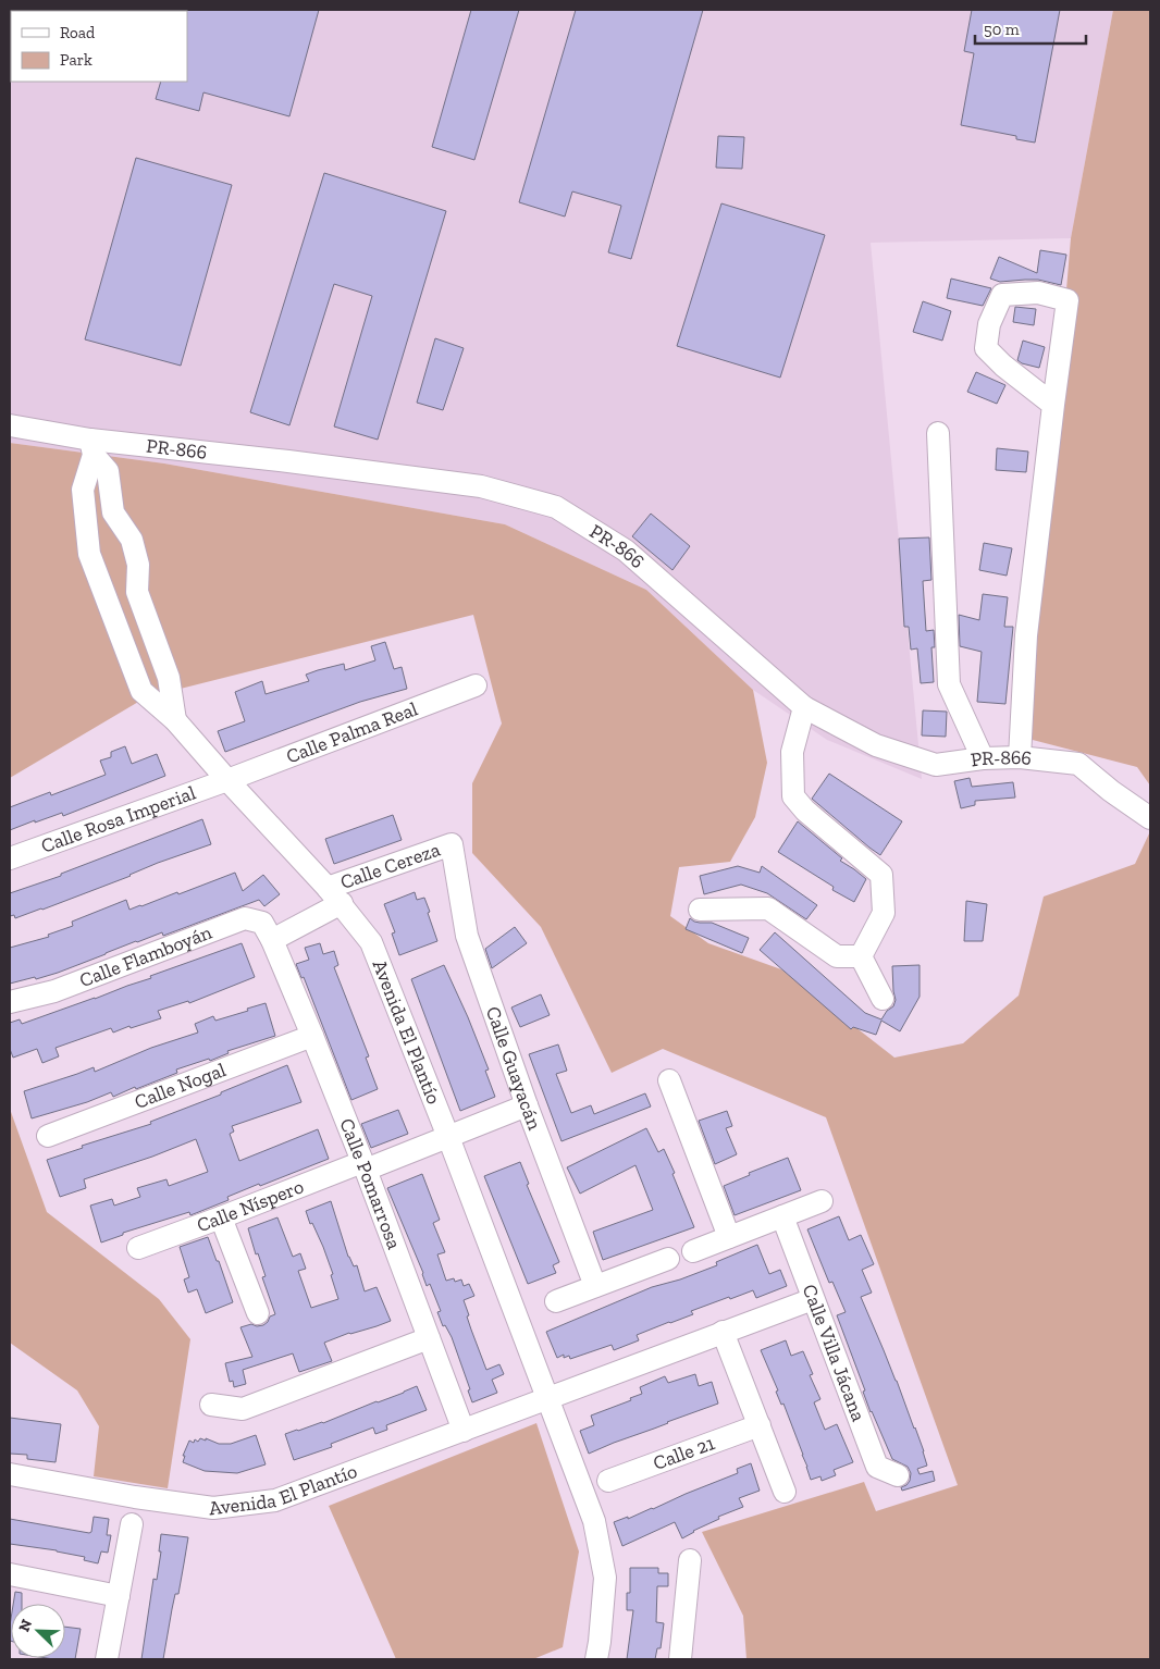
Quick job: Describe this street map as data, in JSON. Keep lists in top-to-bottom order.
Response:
{
  "streets": {
    "street": [
      "PR-866",
      "Calle Palma Real",
      "Calle Rosa Imperial",
      "Calle Cereza",
      "Calle Flamboyán",
      "Avenida El Plantío",
      "Calle Guayacán",
      "Calle Nogal",
      "Calle Pomarrosa",
      "Calle Níspero",
      "Calle Villa Jácana",
      "Calle 21"
    ]
  },
  "crossings": [
    ["PR-866", "Avenida El Plantío"],
    ["Calle Palma Real", "Calle Rosa Imperial"],
    ["Calle Palma Real", "Avenida El Plantío"],
    ["Calle Rosa Imperial", "Avenida El Plantío"],
    ["Calle Cereza", "Calle Flamboyán"],
    ["Calle Cereza", "Avenida El Plantío"],
    ["Calle Cereza", "Calle Guayacán"],
    ["Calle Cereza", "Calle Pomarrosa"],
    ["Calle Flamboyán", "Calle Pomarrosa"],
    ["Avenida El Plantío", "Calle Pomarrosa"],
    ["Avenida El Plantío", "Calle Níspero"],
    ["Calle Guayacán", "Calle Níspero"],
    ["Calle Nogal", "Calle Pomarrosa"],
    ["Calle Pomarrosa", "Calle Níspero"]
  ],
  "legend": ["Road", "Park"],
  "scale_bar": "50 m",
  "north": "top left"
}
